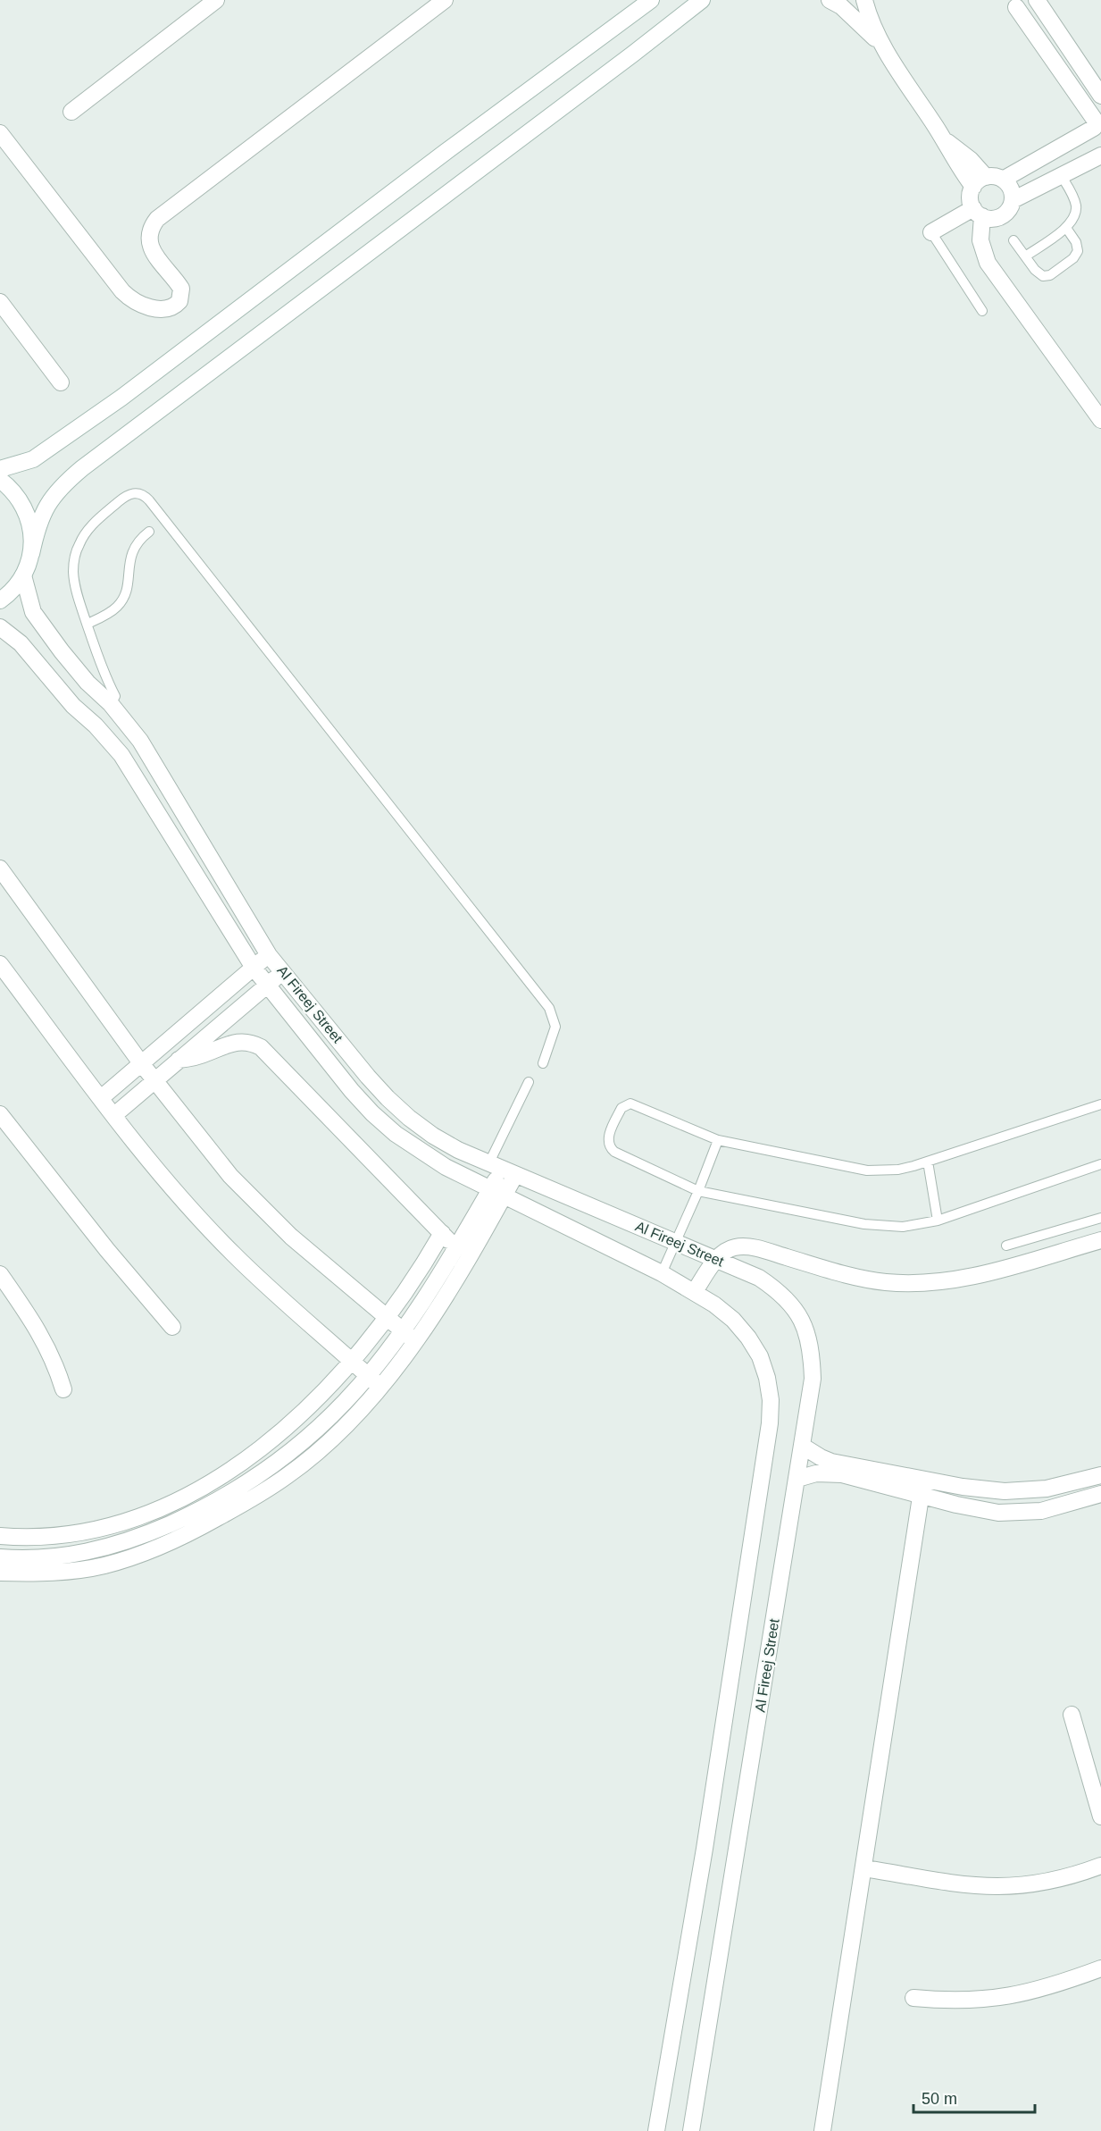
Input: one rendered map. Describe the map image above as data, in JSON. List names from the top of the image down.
{
  "streets": {
    "street": ["Al Fireej Street"]
  },
  "scale_bar": "50 m"
}
